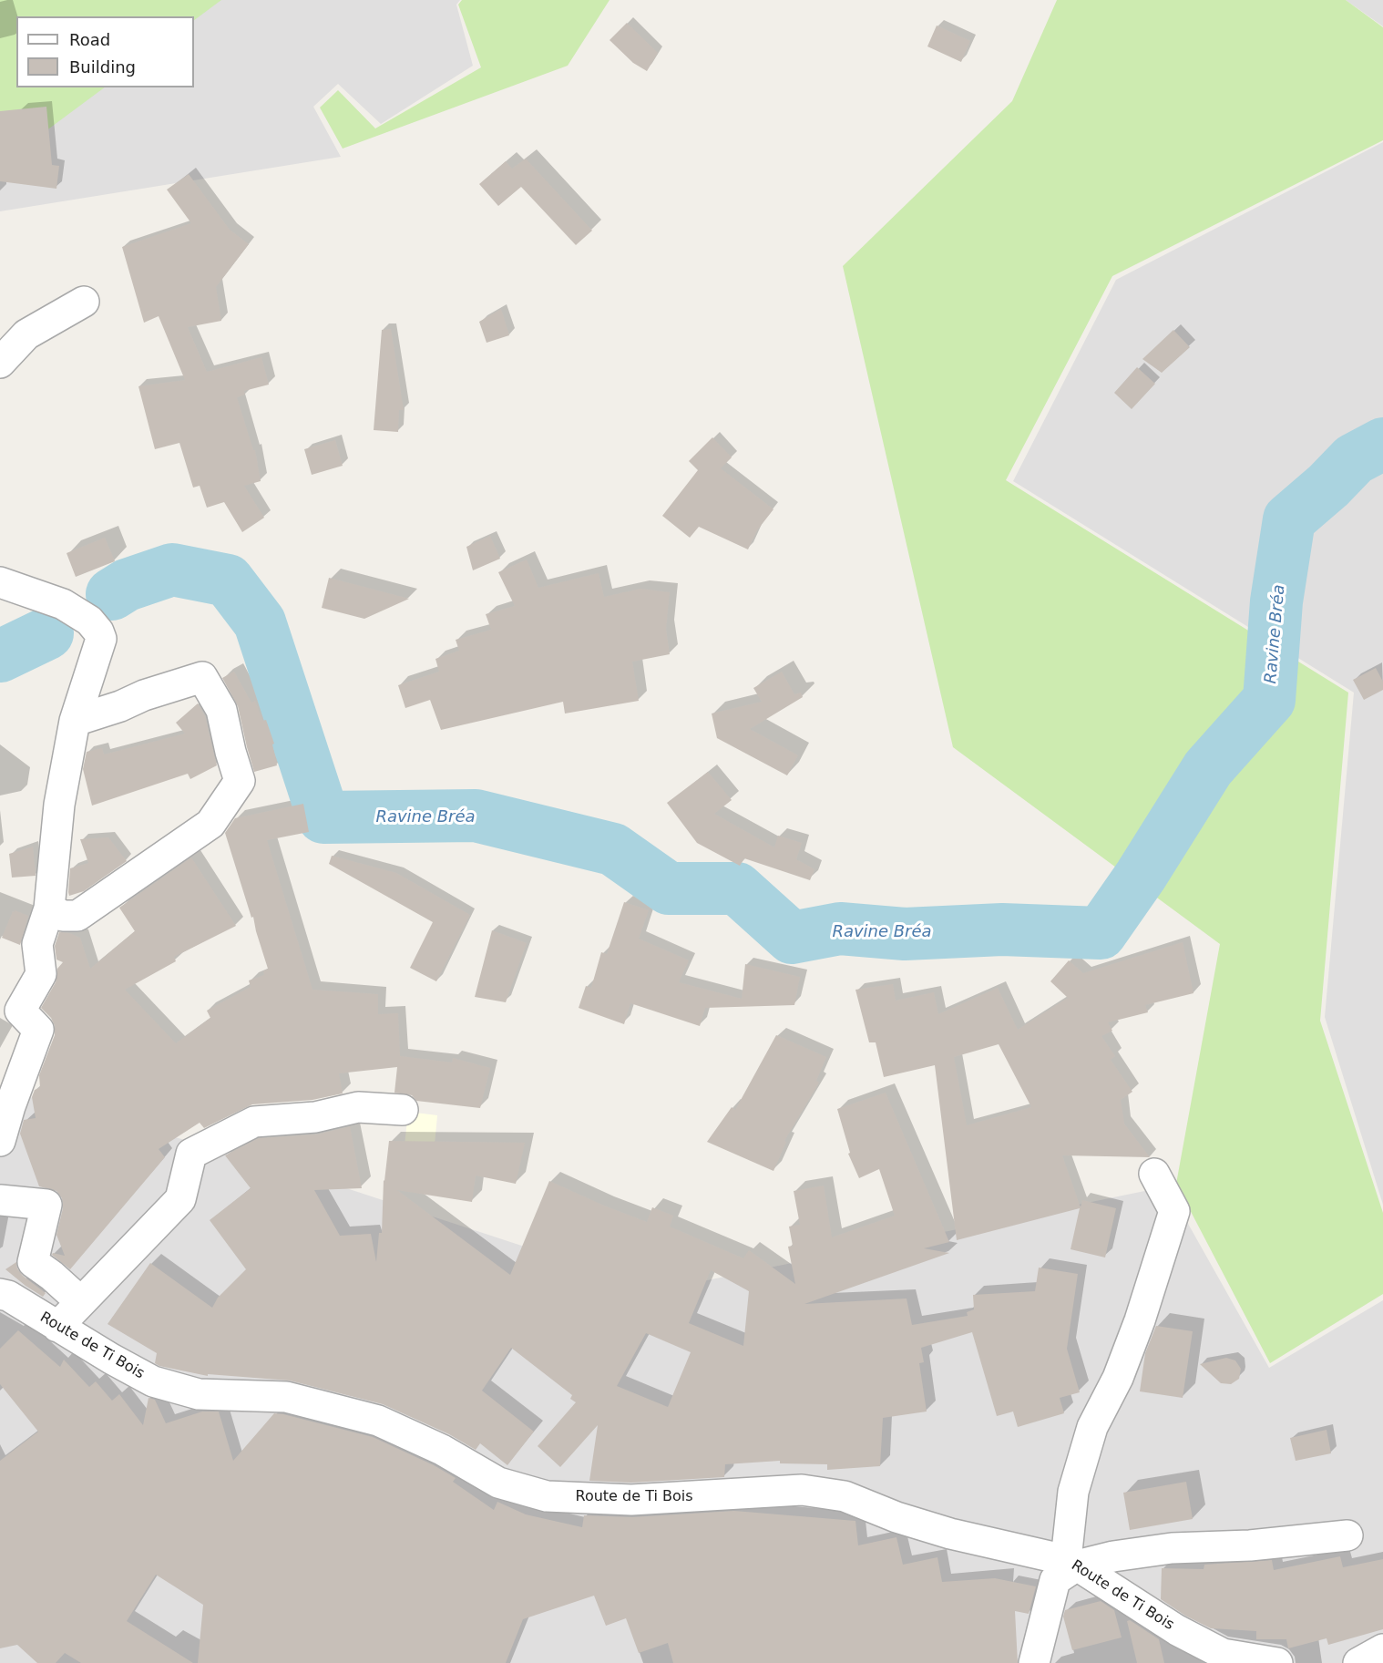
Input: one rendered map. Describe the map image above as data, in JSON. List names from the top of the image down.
{
  "streets": {
    "street": ["Route de Ti Bois"]
  },
  "water": ["Ravine Bréa"],
  "legend": ["Road", "Building"]
}
